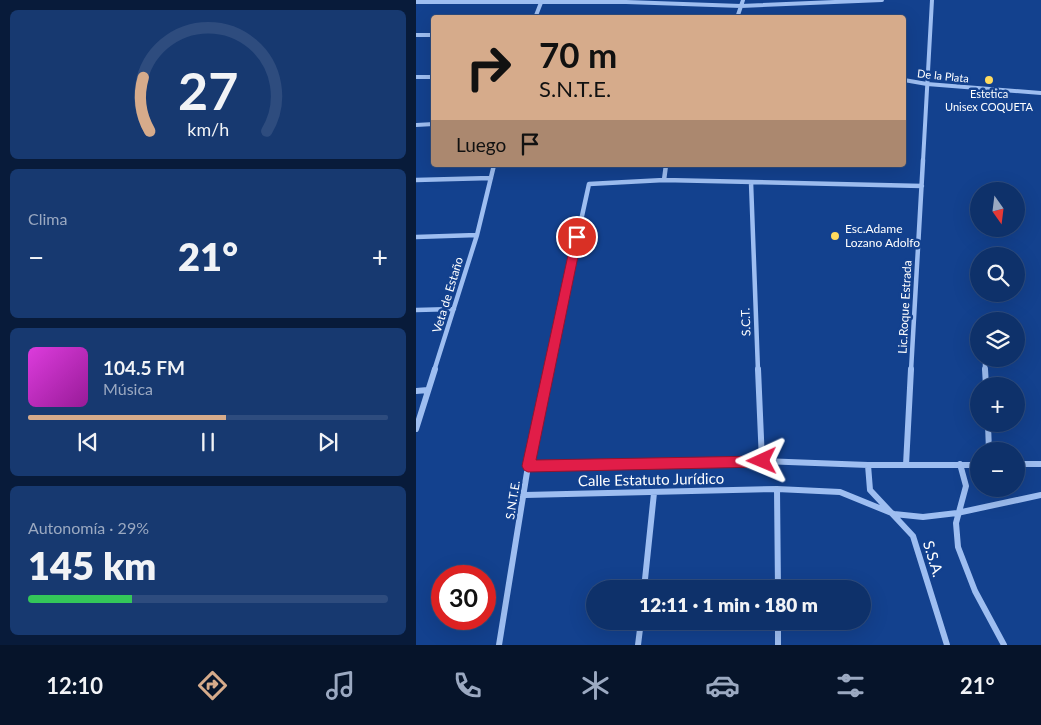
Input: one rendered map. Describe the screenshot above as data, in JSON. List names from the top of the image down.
{
  "streets": {
    "street": [
      "De la Plata",
      "Veta de Estaño",
      "Lic.Roque Estrada",
      "S.C.T.",
      "Calle Estatuto Jurídico",
      "S.N.T.E.",
      "S.S.A."
    ]
  },
  "crossings": [
    ["De la Plata", "Lic.Roque Estrada"],
    ["Lic.Roque Estrada", "Calle Estatuto Jurídico"],
    ["S.C.T.", "Calle Estatuto Jurídico"],
    ["Calle Estatuto Jurídico", "S.N.T.E."],
    ["Calle Estatuto Jurídico", "S.S.A."]
  ],
  "places": ["Estetica Unisex COQUETA", "Esc.Adame Lozano Adolfo"],
  "north": "bottom",
  "page": {
    "turn": ["70 m", "S.N.T.E."],
    "then": "Luego",
    "tile": [
      "Clima",
      ["Autonomía · 29%", "145 km"]
    ],
    "map_buttons": ["+", "−"],
    "heat": ["−", "21°", "+"],
    "song": ["104.5 FM", "Música"],
    "limit": "30",
    "trip": "12:11 · 1 min · 180 m",
    "tabs": ["12:10", "21°"],
    "gauge": ["27", "km/h"]
  }
}
